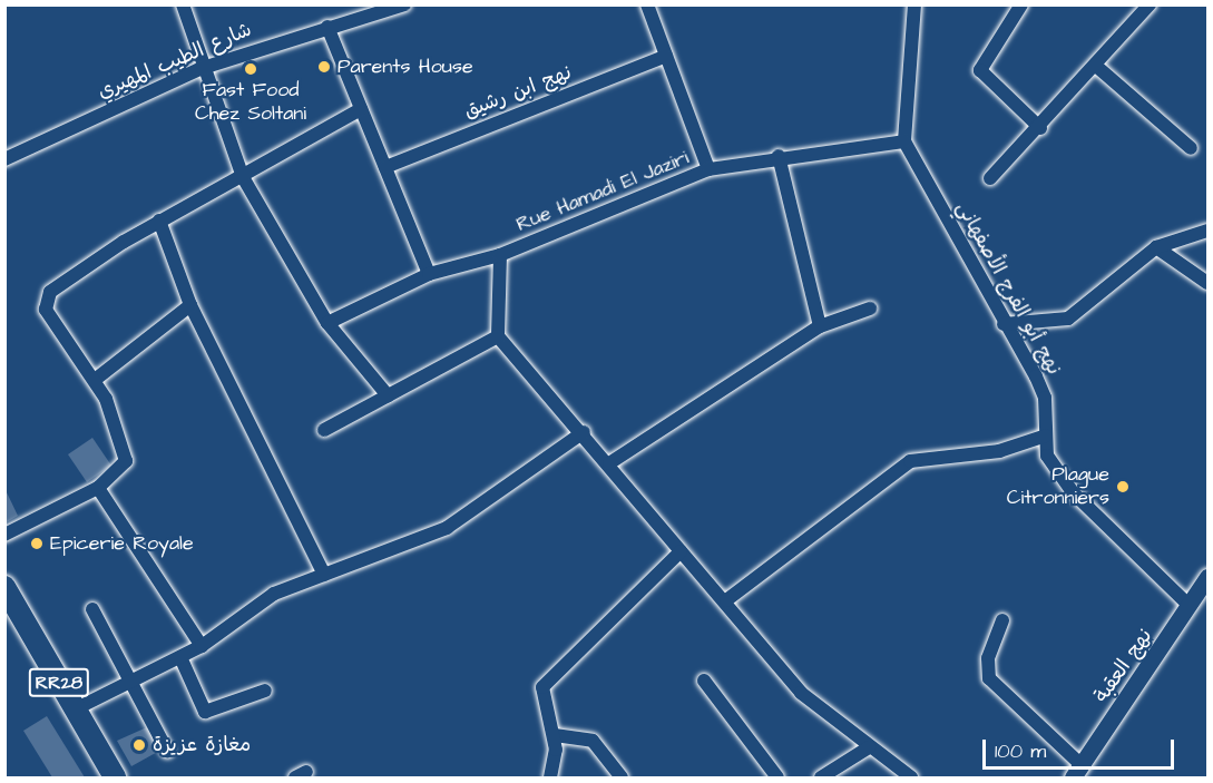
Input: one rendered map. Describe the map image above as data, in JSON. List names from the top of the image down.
{
  "streets": {
    "main road": ["RR28"],
    "street": [
      "شارع الطيب المهيري",
      "نهج ابن رشيق",
      "Rue Hamadi El Jaziri",
      "نهج أبو الفرج الأصفهاني",
      "نهج العقبة"
    ]
  },
  "crossings": [
    ["Rue Hamadi El Jaziri", "نهج أبو الفرج الأصفهاني"],
    ["نهج أبو الفرج الأصفهاني", "نهج العقبة"]
  ],
  "places": [
    "Parents House",
    "Fast Food Chez Soltani",
    "Plague Citronniers",
    "Epicerie Royale",
    "مغازة عزيزة"
  ],
  "scale_bar": "100 m"
}
